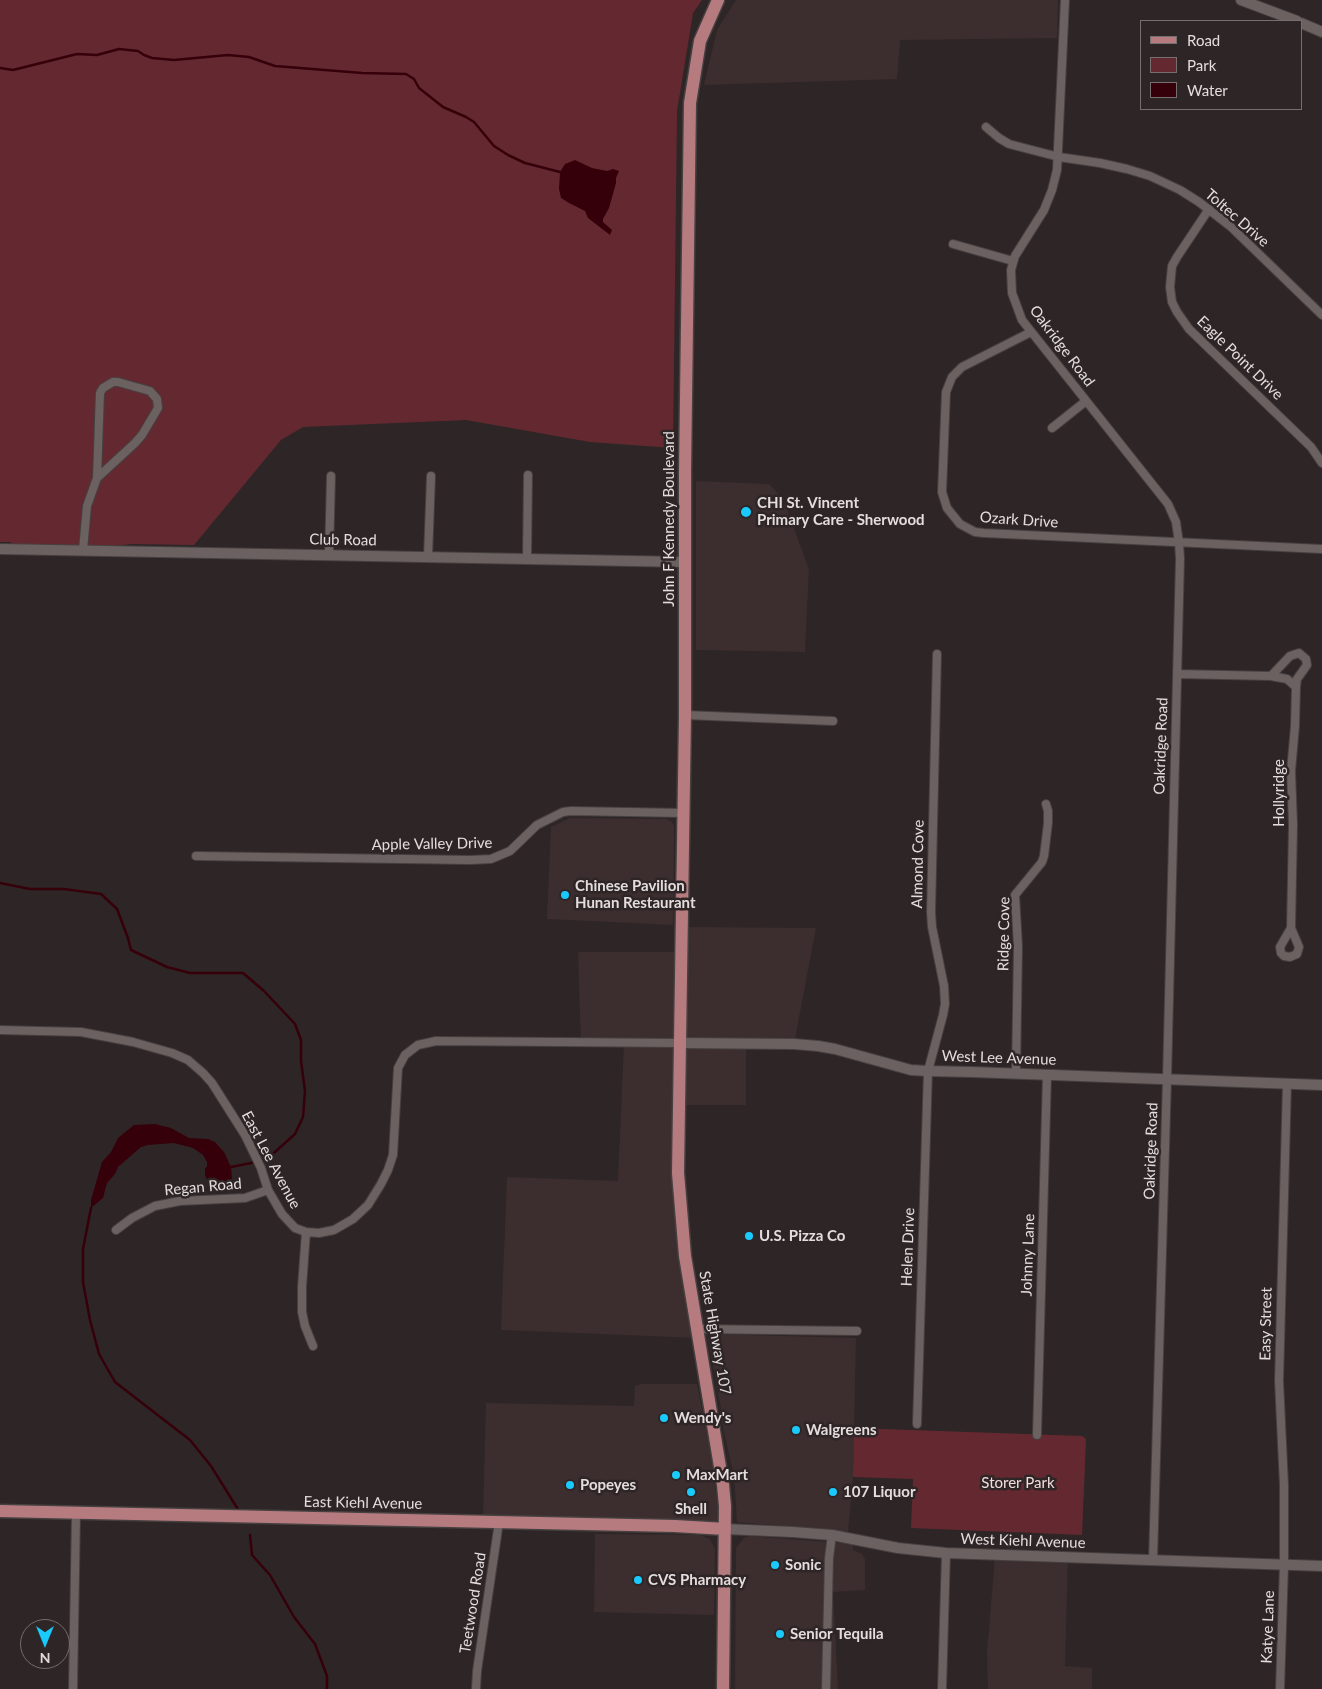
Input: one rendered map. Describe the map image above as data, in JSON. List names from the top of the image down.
{
  "streets": {
    "main road": ["John F Kennedy Boulevard", "State Highway 107", "East Kiehl Avenue"],
    "street": [
      "Toltec Drive",
      "Oakridge Road",
      "Eagle Point Drive",
      "Ozark Drive",
      "Club Road",
      "Hollyridge",
      "Apple Valley Drive",
      "Almond Cove",
      "Ridge Cove",
      "West Lee Avenue",
      "East Lee Avenue",
      "Regan Road",
      "Helen Drive",
      "Johnny Lane",
      "Easy Street",
      "West Kiehl Avenue",
      "Teetwood Road",
      "Katye Lane"
    ]
  },
  "crossings": [
    ["Toltec Drive", "Oakridge Road"],
    ["Toltec Drive", "Eagle Point Drive"],
    ["Oakridge Road", "Ozark Drive"],
    ["Oakridge Road", "West Lee Avenue"],
    ["Oakridge Road", "West Kiehl Avenue"],
    ["John F Kennedy Boulevard", "Club Road"],
    ["John F Kennedy Boulevard", "Apple Valley Drive"],
    ["John F Kennedy Boulevard", "West Lee Avenue"],
    ["John F Kennedy Boulevard", "State Highway 107"],
    ["Almond Cove", "West Lee Avenue"],
    ["Almond Cove", "Helen Drive"],
    ["Ridge Cove", "West Lee Avenue"],
    ["West Lee Avenue", "Helen Drive"],
    ["West Lee Avenue", "Johnny Lane"],
    ["West Lee Avenue", "Easy Street"],
    ["West Lee Avenue", "State Highway 107"],
    ["East Lee Avenue", "Regan Road"],
    ["Easy Street", "West Kiehl Avenue"],
    ["Easy Street", "Katye Lane"],
    ["State Highway 107", "East Kiehl Avenue"],
    ["State Highway 107", "West Kiehl Avenue"],
    ["East Kiehl Avenue", "West Kiehl Avenue"],
    ["East Kiehl Avenue", "Teetwood Road"],
    ["West Kiehl Avenue", "Katye Lane"]
  ],
  "parks": ["Storer Park"],
  "places": [
    "CHI St. Vincent Primary Care - Sherwood",
    "Chinese Pavilion Hunan Restaurant",
    "U.S. Pizza Co",
    "Wendy's",
    "Walgreens",
    "MaxMart",
    "Popeyes",
    "Shell",
    "107 Liquor",
    "Sonic",
    "CVS Pharmacy",
    "Senior Tequila"
  ],
  "legend": ["Road", "Park", "Water"],
  "north": "bottom"
}
